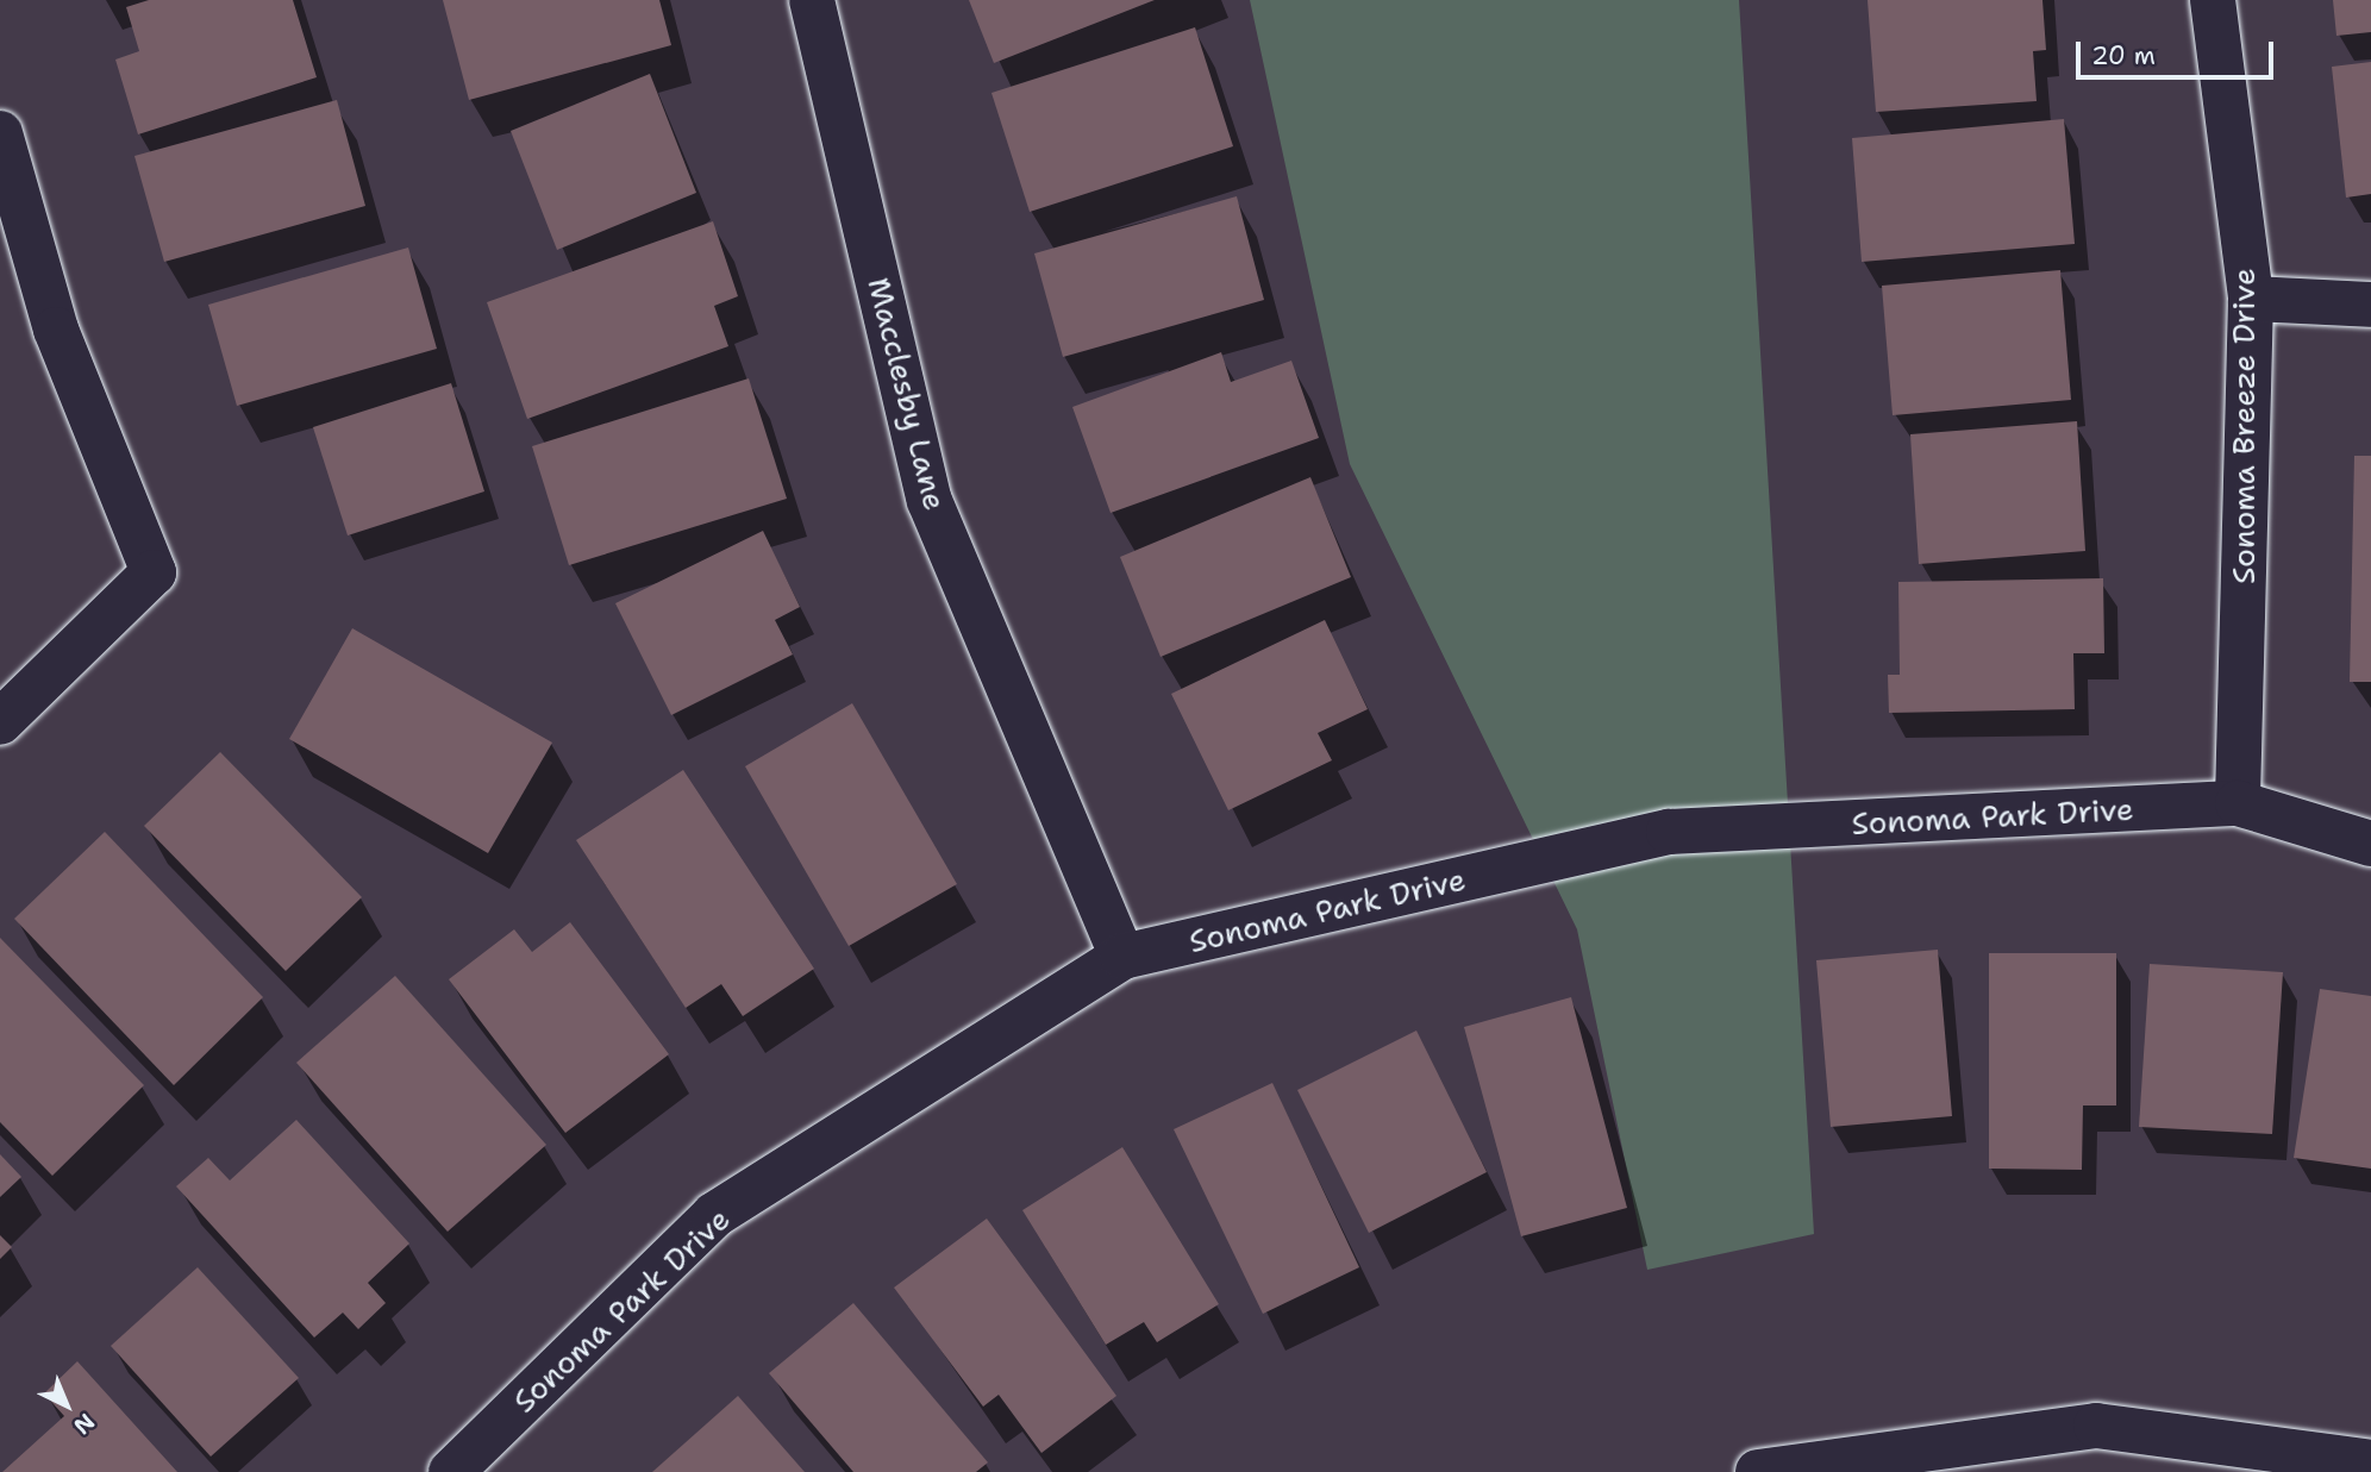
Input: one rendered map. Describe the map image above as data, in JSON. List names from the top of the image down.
{
  "streets": {
    "street": ["Macclesby Lane", "Sonoma Breeze Drive", "Sonoma Park Drive"]
  },
  "crossings": [
    ["Macclesby Lane", "Sonoma Park Drive"],
    ["Sonoma Breeze Drive", "Sonoma Park Drive"]
  ],
  "scale_bar": "20 m",
  "north": "bottom right"
}
